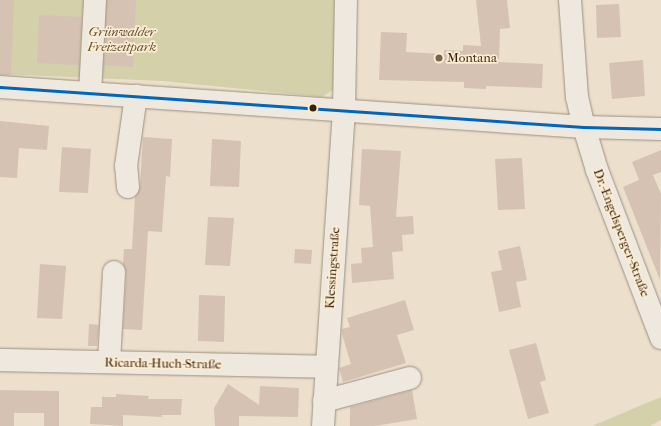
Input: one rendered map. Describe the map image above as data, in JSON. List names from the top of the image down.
{
  "streets": {
    "street": ["Dr.-Engelsperger-Straße", "Klessingstraße", "Ricarda-Huch-Straße"]
  },
  "crossings": [
    ["Klessingstraße", "Ricarda-Huch-Straße"]
  ],
  "parks": ["Grünwalder Freizeitpark"],
  "places": ["Montana"]
}
